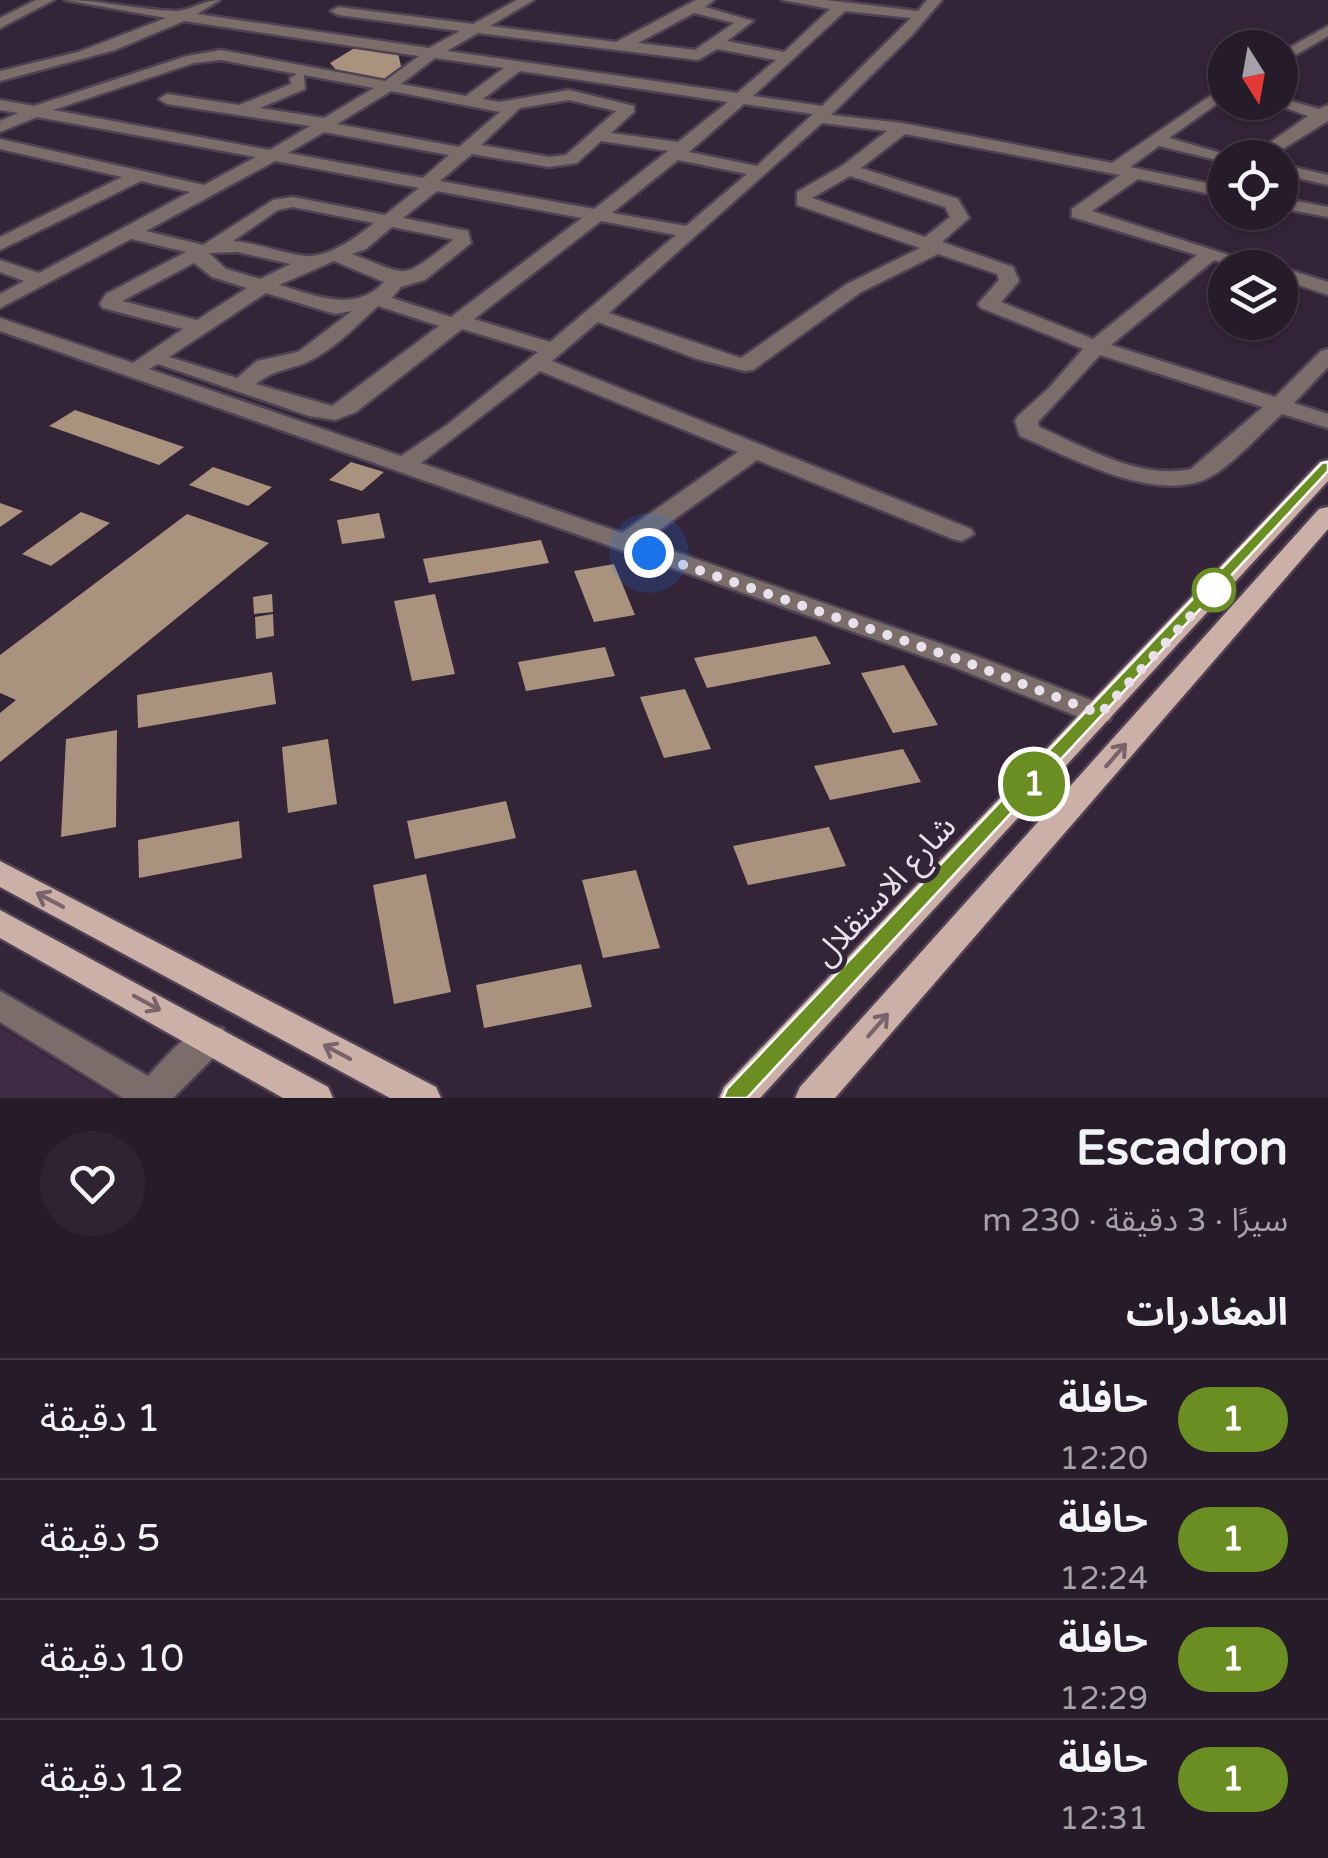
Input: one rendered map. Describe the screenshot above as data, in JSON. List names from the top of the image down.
{
  "streets": {
    "main road": ["شارع الاستقلال"]
  },
  "lines": ["bus line 1"],
  "north": "bottom",
  "page": {
    "on_map": "1",
    "heading": [
      ["Escadron", "سيرًا · 3 دقيقة · 230 m"],
      "المغادرات"
    ],
    "list": [
      {
        "mark": "1",
        "name": "حافلة",
        "note": "12:20",
        "value": "1 دقيقة"
      },
      {
        "mark": "1",
        "name": "حافلة",
        "note": "12:24",
        "value": "5 دقيقة"
      },
      {
        "mark": "1",
        "name": "حافلة",
        "note": "12:29",
        "value": "10 دقيقة"
      },
      {
        "mark": "1",
        "name": "حافلة",
        "note": "12:31",
        "value": "12 دقيقة"
      }
    ]
  }
}
